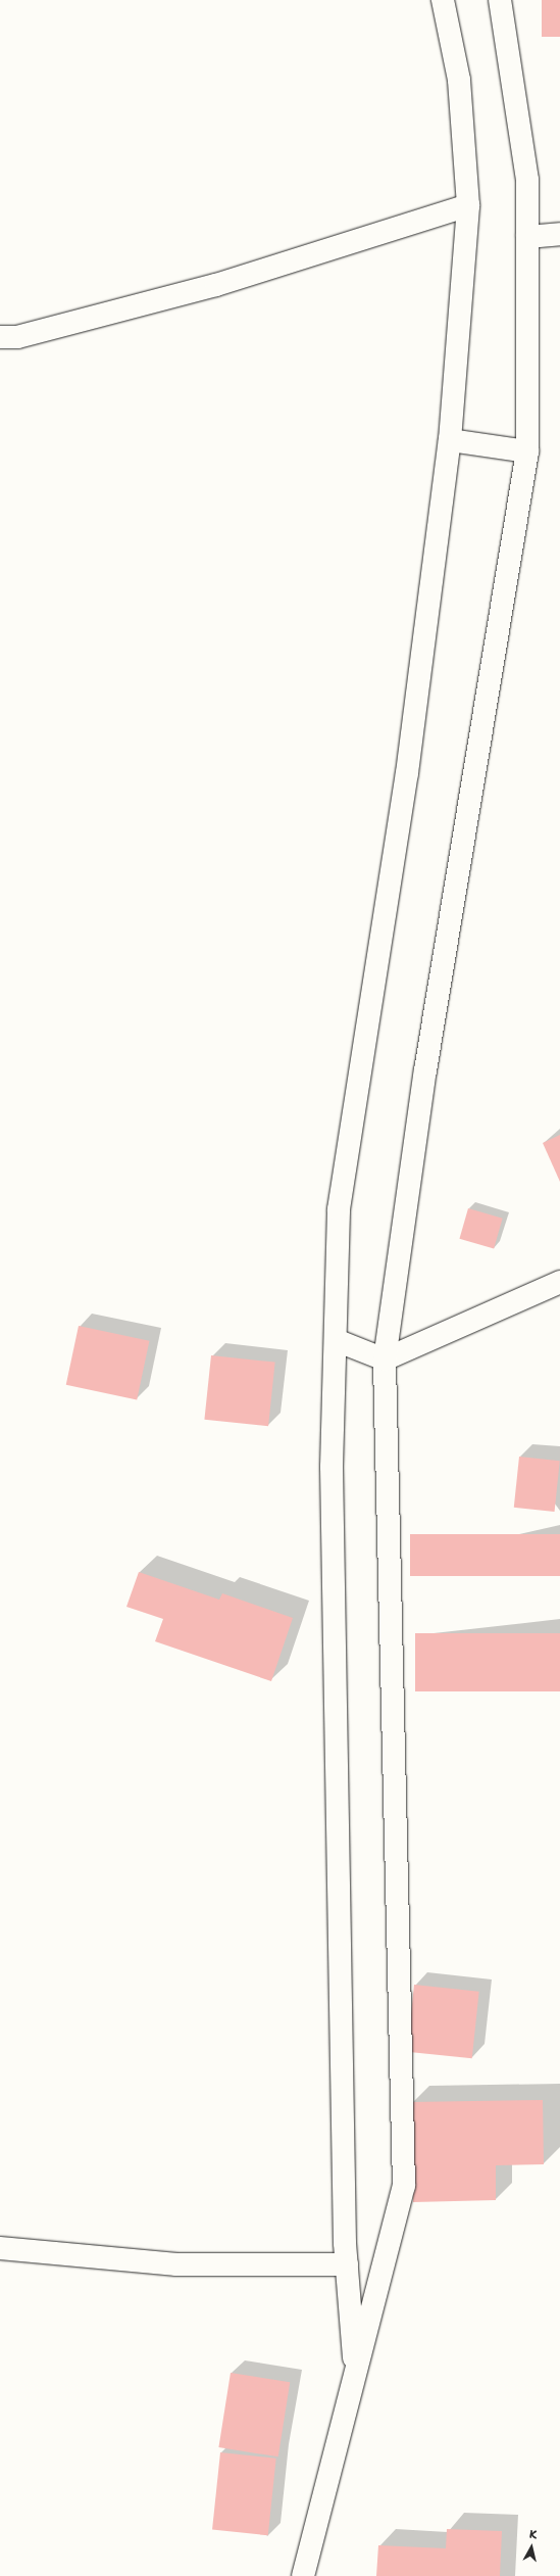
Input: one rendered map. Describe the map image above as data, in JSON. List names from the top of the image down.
{
  "north": "top"
}
